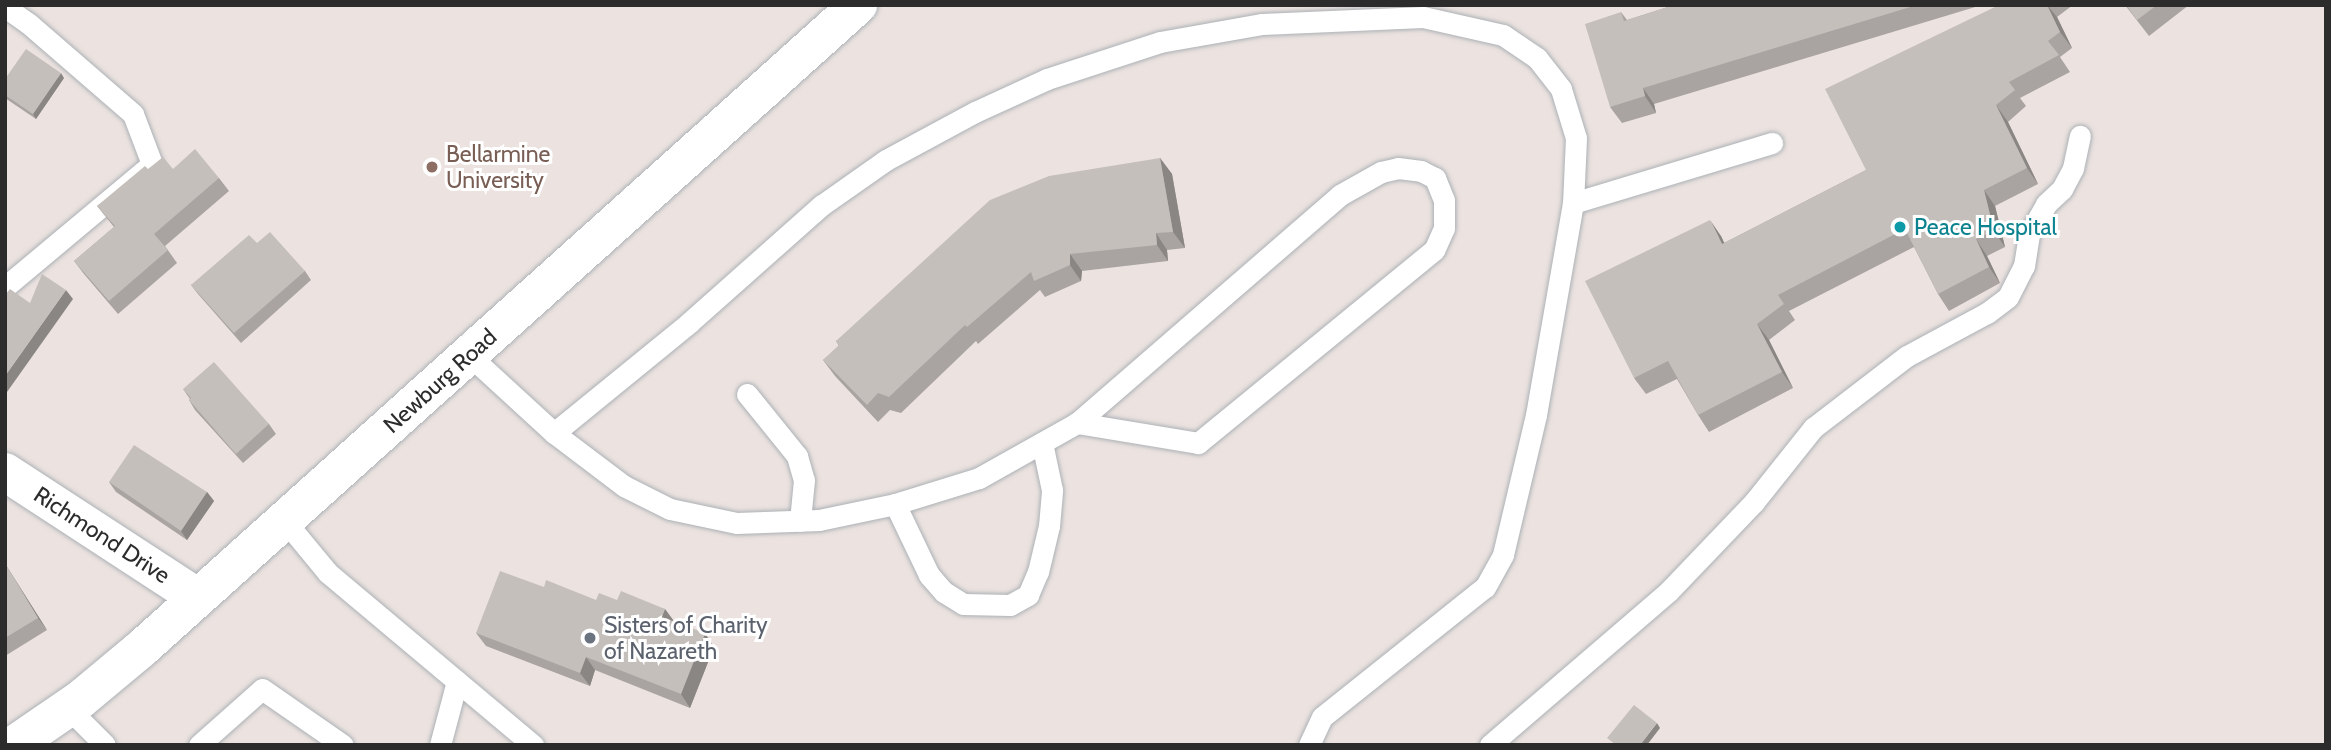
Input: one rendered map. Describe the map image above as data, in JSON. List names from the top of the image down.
{
  "streets": {
    "main road": ["Newburg Road", "Richmond Drive"]
  },
  "crossings": [
    ["Newburg Road", "Richmond Drive"]
  ],
  "places": ["Bellarmine University", "Peace Hospital", "Sisters of Charity of Nazareth"]
}
